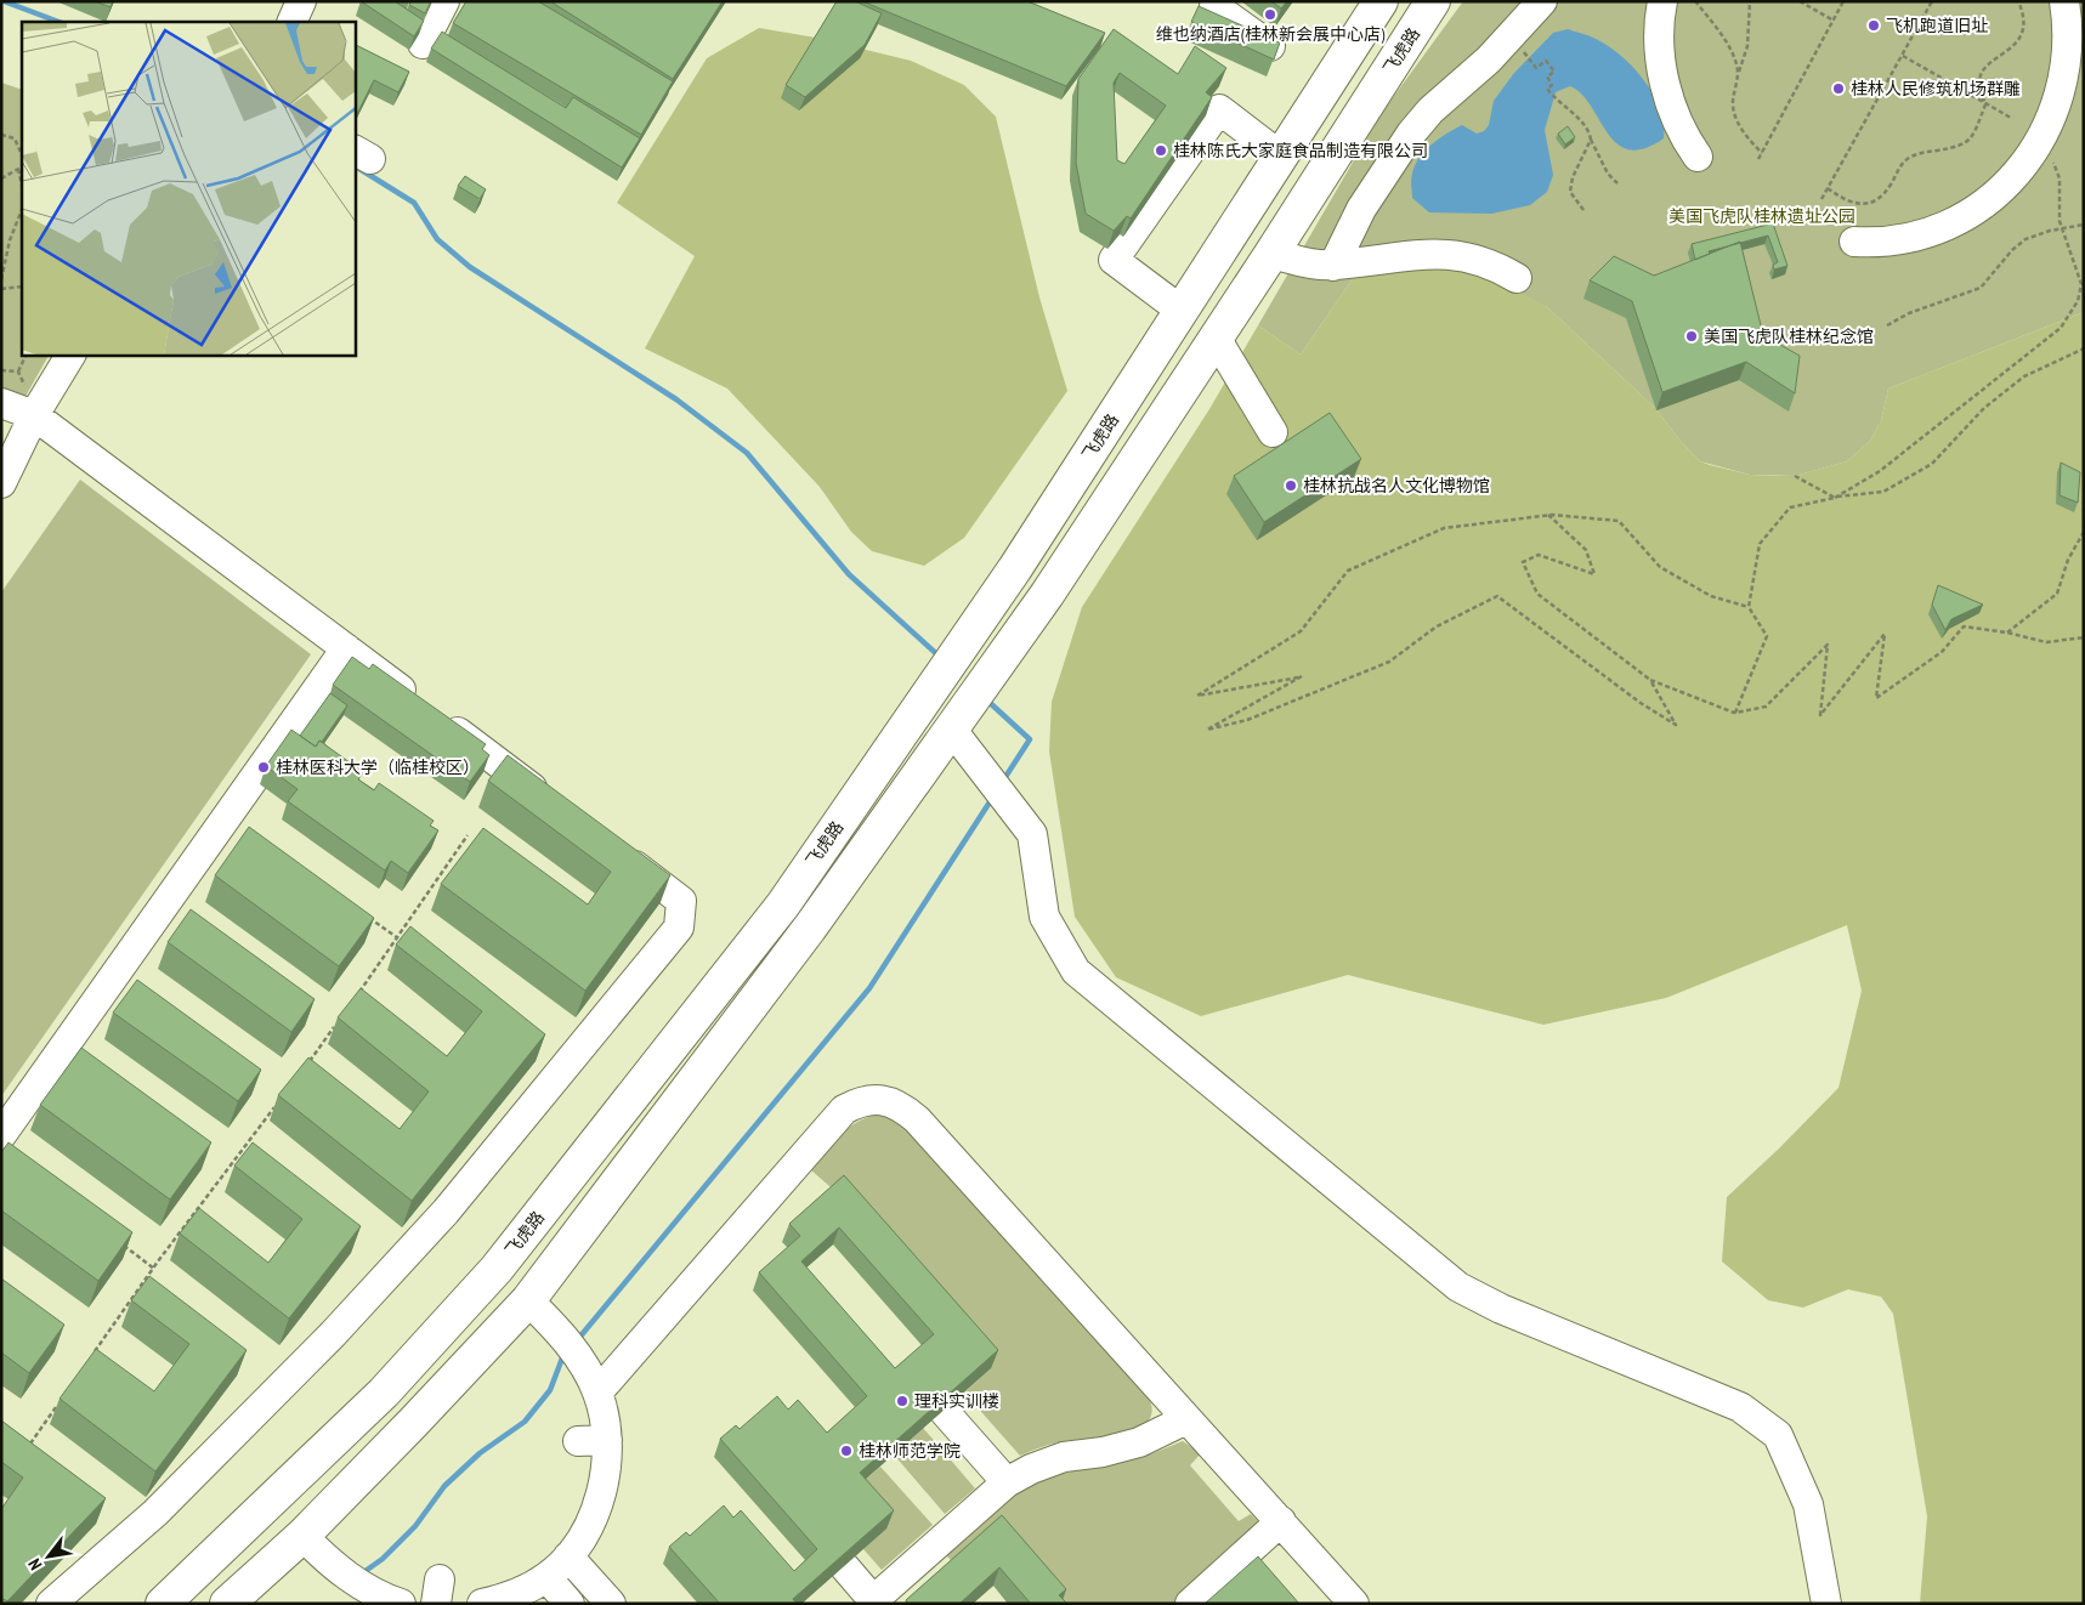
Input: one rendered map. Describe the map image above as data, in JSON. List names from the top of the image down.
{
  "streets": {
    "main road": ["飞虎路"]
  },
  "parks": ["美国飞虎队桂林遗址公园"],
  "places": [
    "维也纳酒店(桂林新会展中心店)",
    "飞机跑道旧址",
    "桂林人民修筑机场群雕",
    "桂林陈氏大家庭食品制造有限公司",
    "美国飞虎队桂林纪念馆",
    "桂林抗战名人文化博物馆",
    "桂林医科大学（临桂校区）",
    "理科实训楼",
    "桂林师范学院"
  ],
  "north": "bottom left"
}
